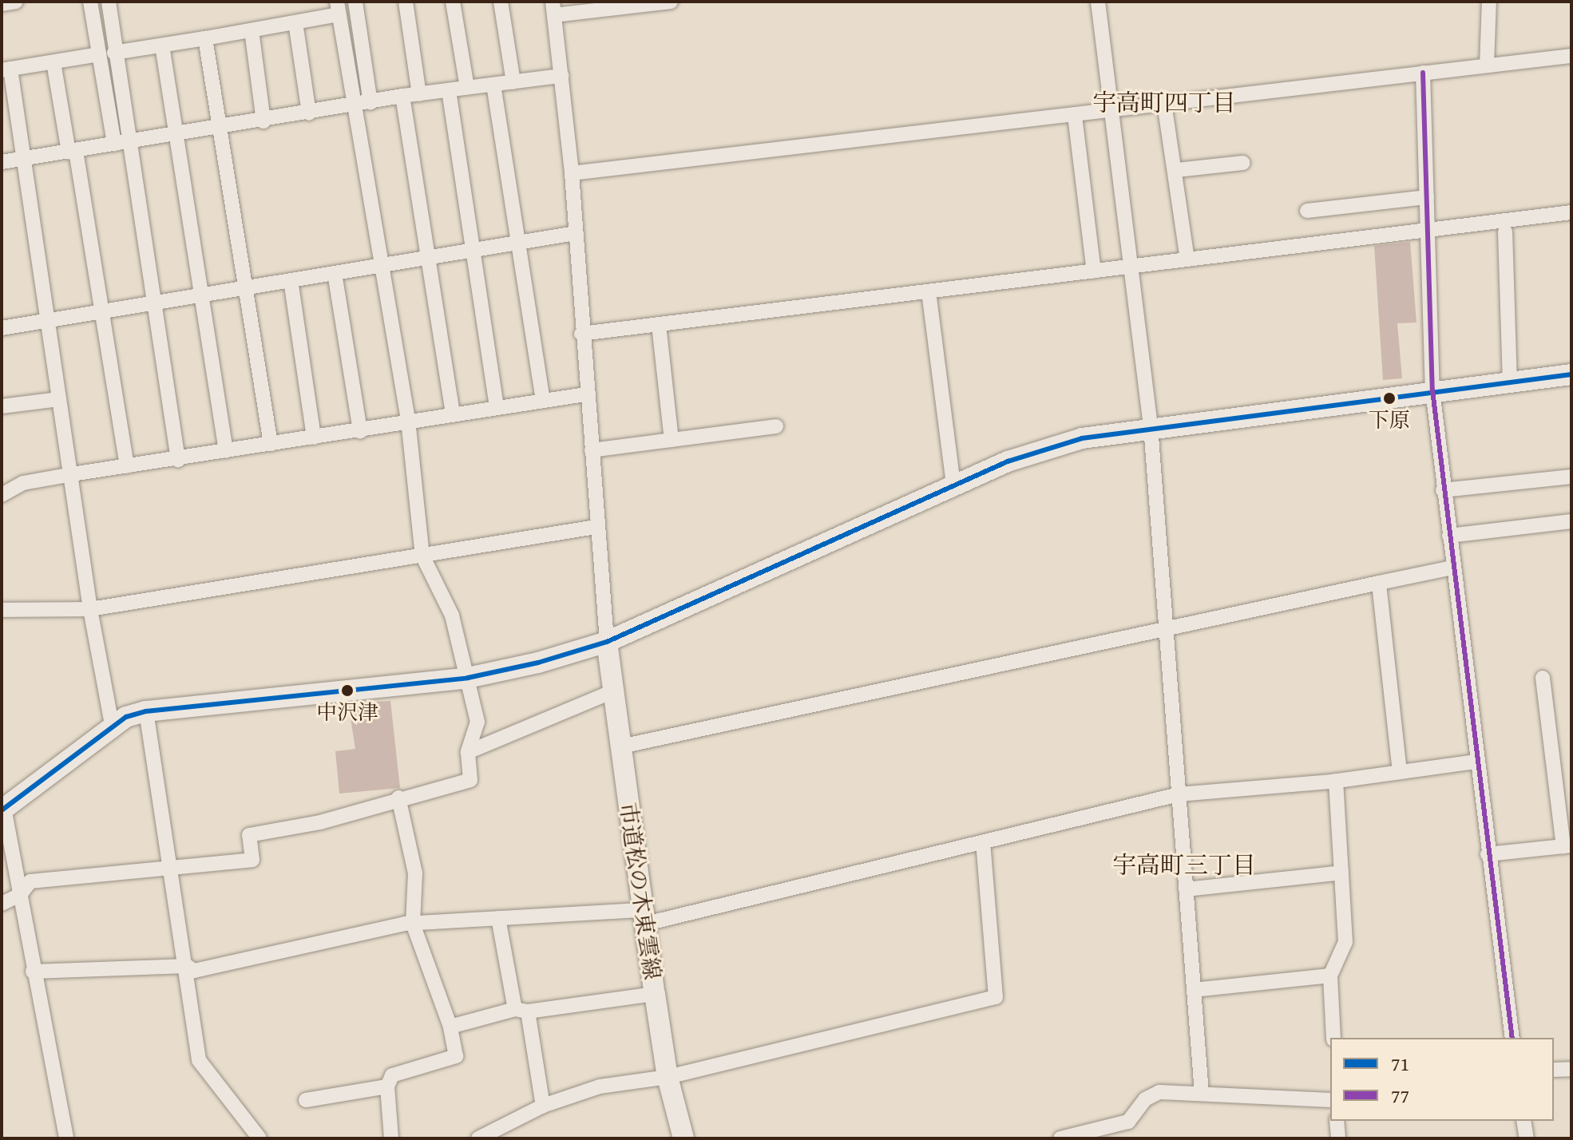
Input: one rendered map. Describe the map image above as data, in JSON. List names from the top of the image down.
{
  "streets": {
    "street": ["市道松の木東雲線"]
  },
  "districts": ["宇高町四丁目", "宇高町三丁目"],
  "places": ["下原", "中沢津"],
  "lines": ["transit line 77", "transit line 71"],
  "legend": ["71", "77"]
}
